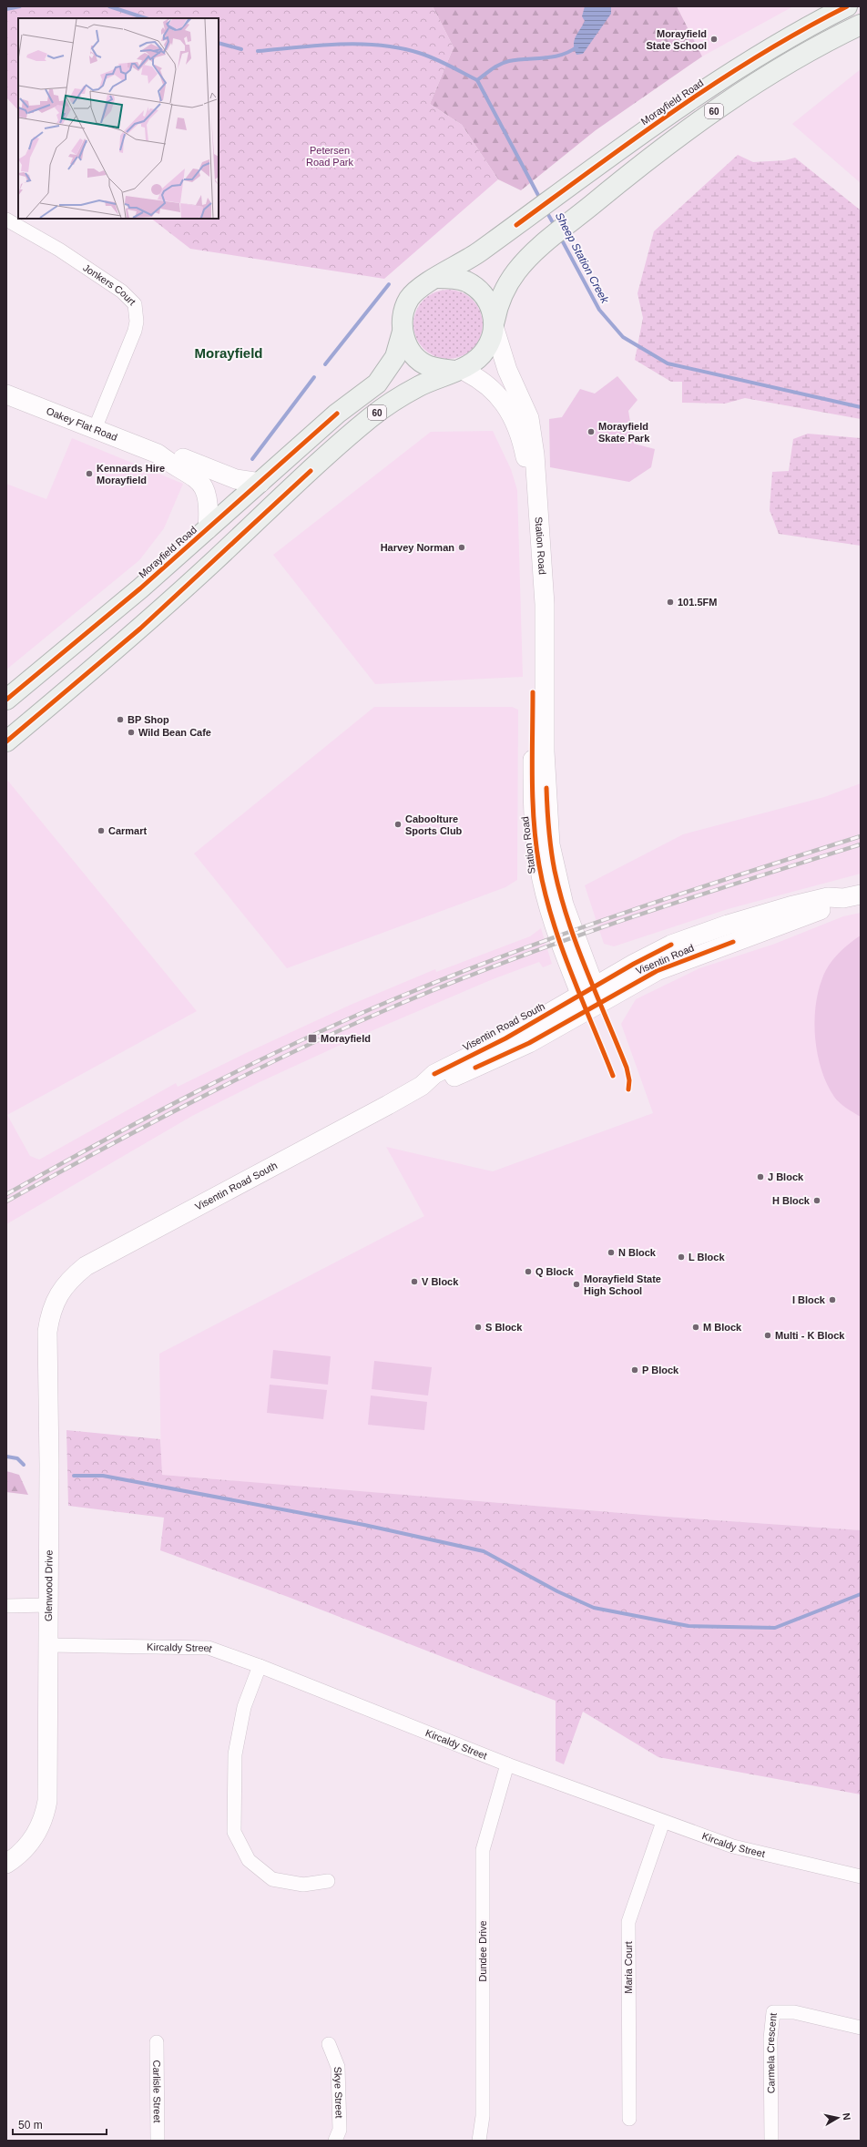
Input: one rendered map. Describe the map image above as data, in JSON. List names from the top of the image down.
{
  "streets": {
    "main road": [
      "Morayfield Road",
      "60",
      "Oakey Flat Road",
      "Station Road",
      "Visentin Road",
      "Visentin Road South",
      "Glenwood Drive"
    ],
    "street": [
      "Jonkers Court",
      "Kircaldy Street",
      "Dundee Drive",
      "Maria Court",
      "Carmela Crescent",
      "Carlisle Street",
      "Skye Street"
    ]
  },
  "crossings": [
    ["Morayfield Road", "60"],
    ["Morayfield Road", "Oakey Flat Road"],
    ["Morayfield Road", "Station Road"],
    ["60", "Station Road"],
    ["Jonkers Court", "Oakey Flat Road"],
    ["Station Road", "Visentin Road"],
    ["Station Road", "Visentin Road South"],
    ["Visentin Road", "Visentin Road South"],
    ["Visentin Road South", "Glenwood Drive"],
    ["Glenwood Drive", "Kircaldy Street"],
    ["Kircaldy Street", "Dundee Drive"],
    ["Kircaldy Street", "Maria Court"]
  ],
  "districts": ["Morayfield"],
  "water": ["Sheep Station Creek"],
  "parks": ["Petersen Road Park"],
  "places": {
    "other": [
      "Morayfield State School",
      "Morayfield Skate Park",
      "Kennards Hire Morayfield",
      "Harvey Norman",
      "101.5FM",
      "BP Shop",
      "Wild Bean Cafe",
      "Caboolture Sports Club",
      "Carmart",
      "J Block",
      "H Block",
      "N Block",
      "L Block",
      "Q Block",
      "V Block",
      "Morayfield State High School",
      "I Block",
      "S Block",
      "M Block",
      "Multi - K Block",
      "P Block"
    ],
    "transit": ["Morayfield"]
  },
  "scale_bar": "50 m",
  "north": "right"
}
